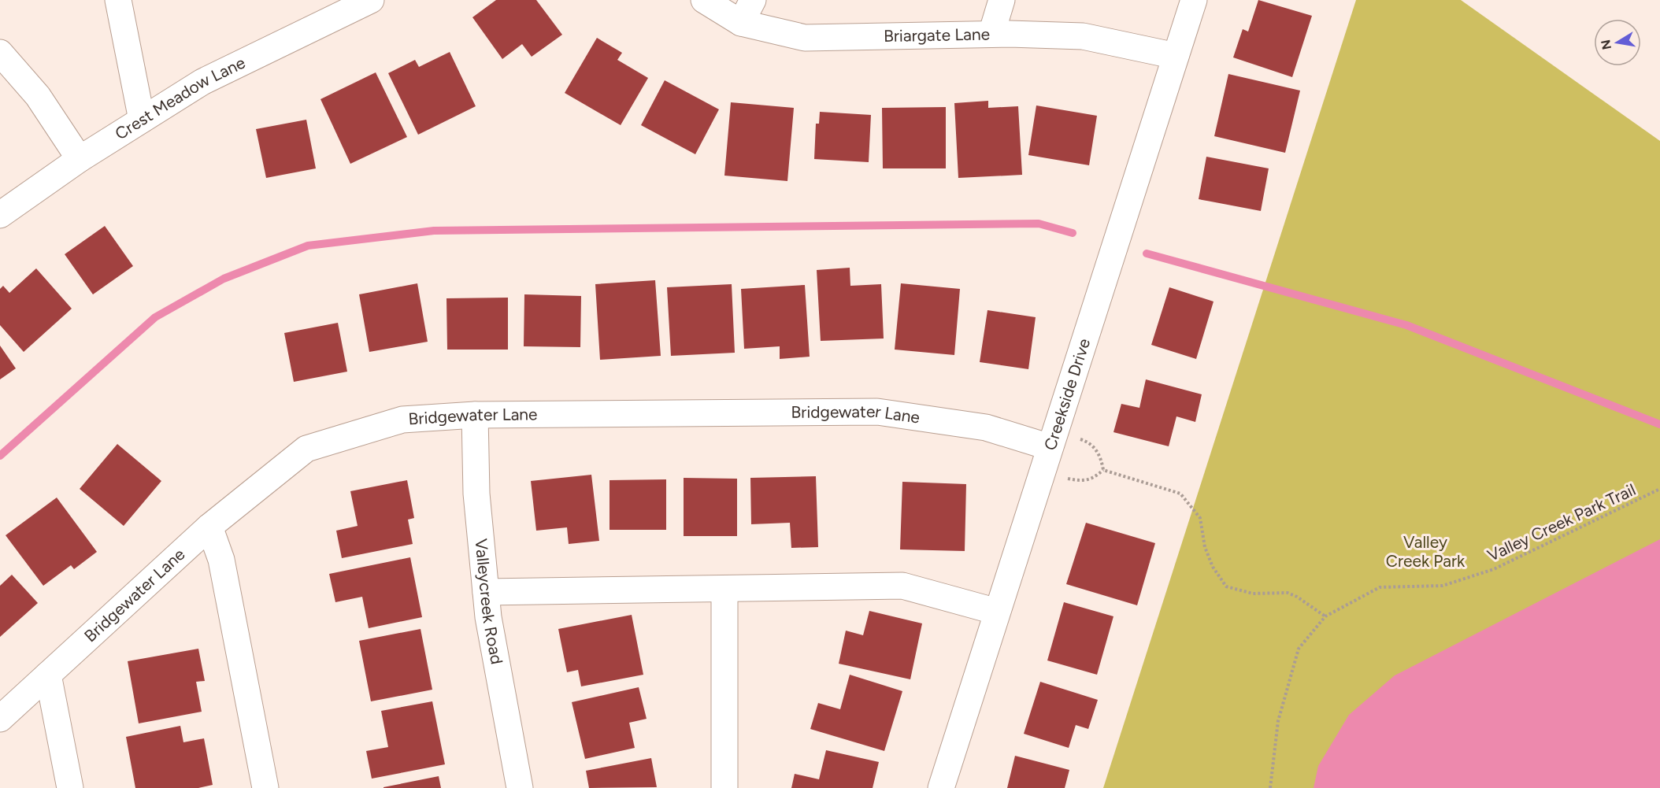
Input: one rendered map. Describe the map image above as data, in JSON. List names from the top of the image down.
{
  "streets": {
    "street": [
      "Briargate Lane",
      "Crest Meadow Lane",
      "Creekside Drive",
      "Bridgewater Lane",
      "Valleycreek Road"
    ],
    "path": ["Valley Creek Park Trail"]
  },
  "crossings": [
    ["Briargate Lane", "Creekside Drive"],
    ["Creekside Drive", "Bridgewater Lane"],
    ["Bridgewater Lane", "Valleycreek Road"]
  ],
  "parks": ["Valley Creek Park"],
  "north": "left"
}
